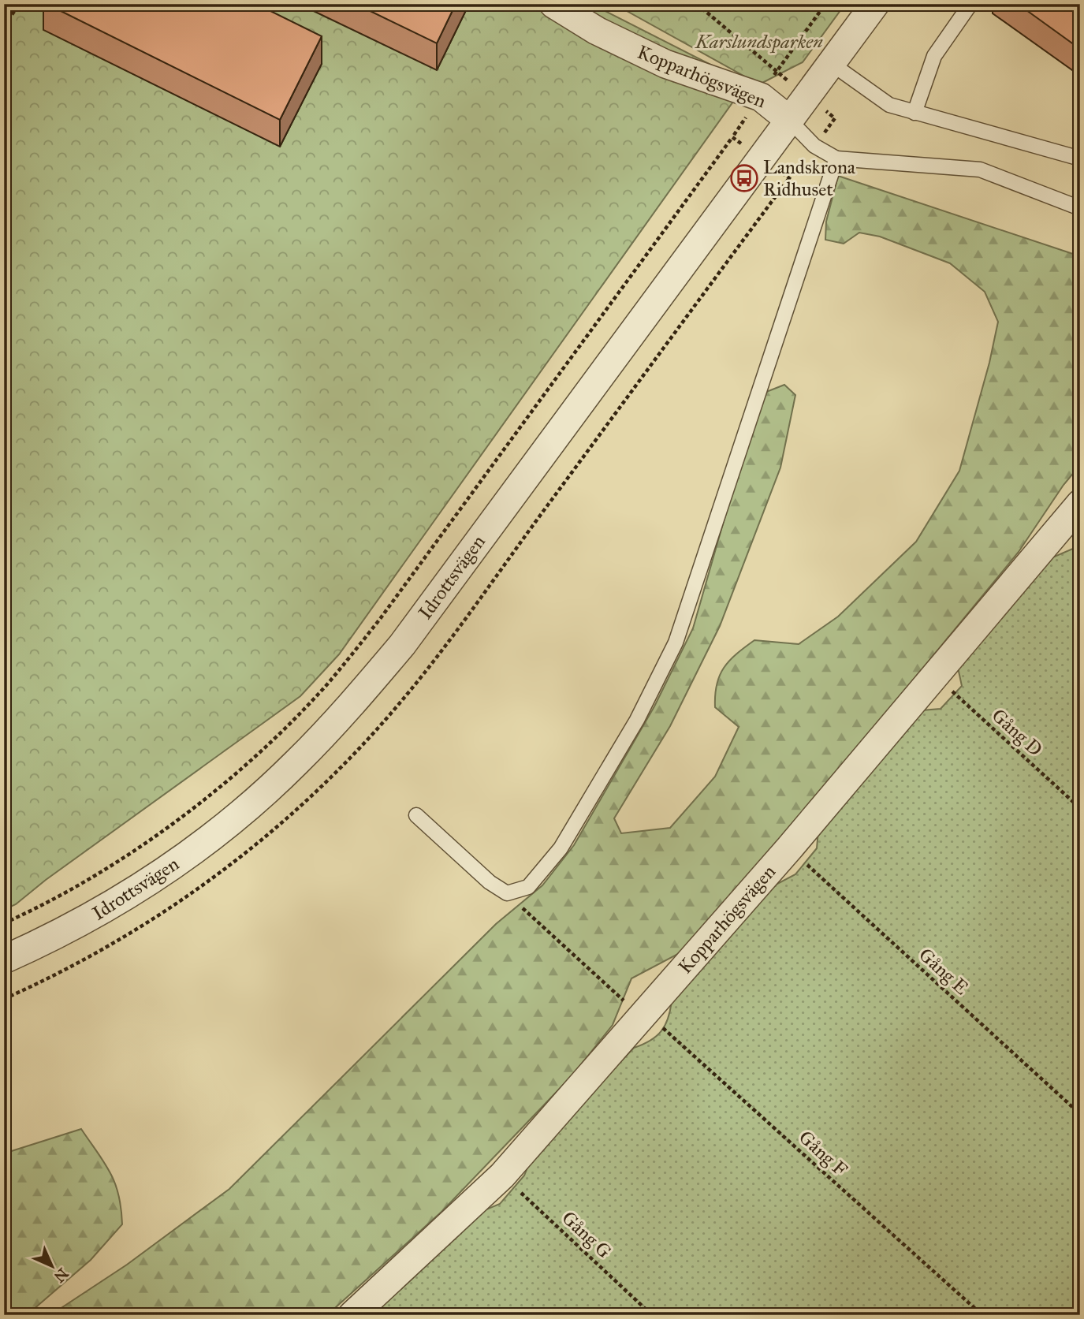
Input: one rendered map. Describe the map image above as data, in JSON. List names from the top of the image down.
{
  "streets": {
    "street": ["Kopparhögsvägen", "Idrottsvägen"],
    "path": [
      "Gång D",
      "Gång E",
      "Gång F",
      "Gång G"
    ]
  },
  "crossings": [
    ["Kopparhögsvägen", "Idrottsvägen"],
    ["Kopparhögsvägen", "Gång D"],
    ["Kopparhögsvägen", "Gång E"],
    ["Kopparhögsvägen", "Gång F"],
    ["Kopparhögsvägen", "Gång G"]
  ],
  "parks": ["Karslundsparken"],
  "places": {
    "bus stop": ["Landskrona Ridhuset"]
  },
  "north": "bottom right"
}
